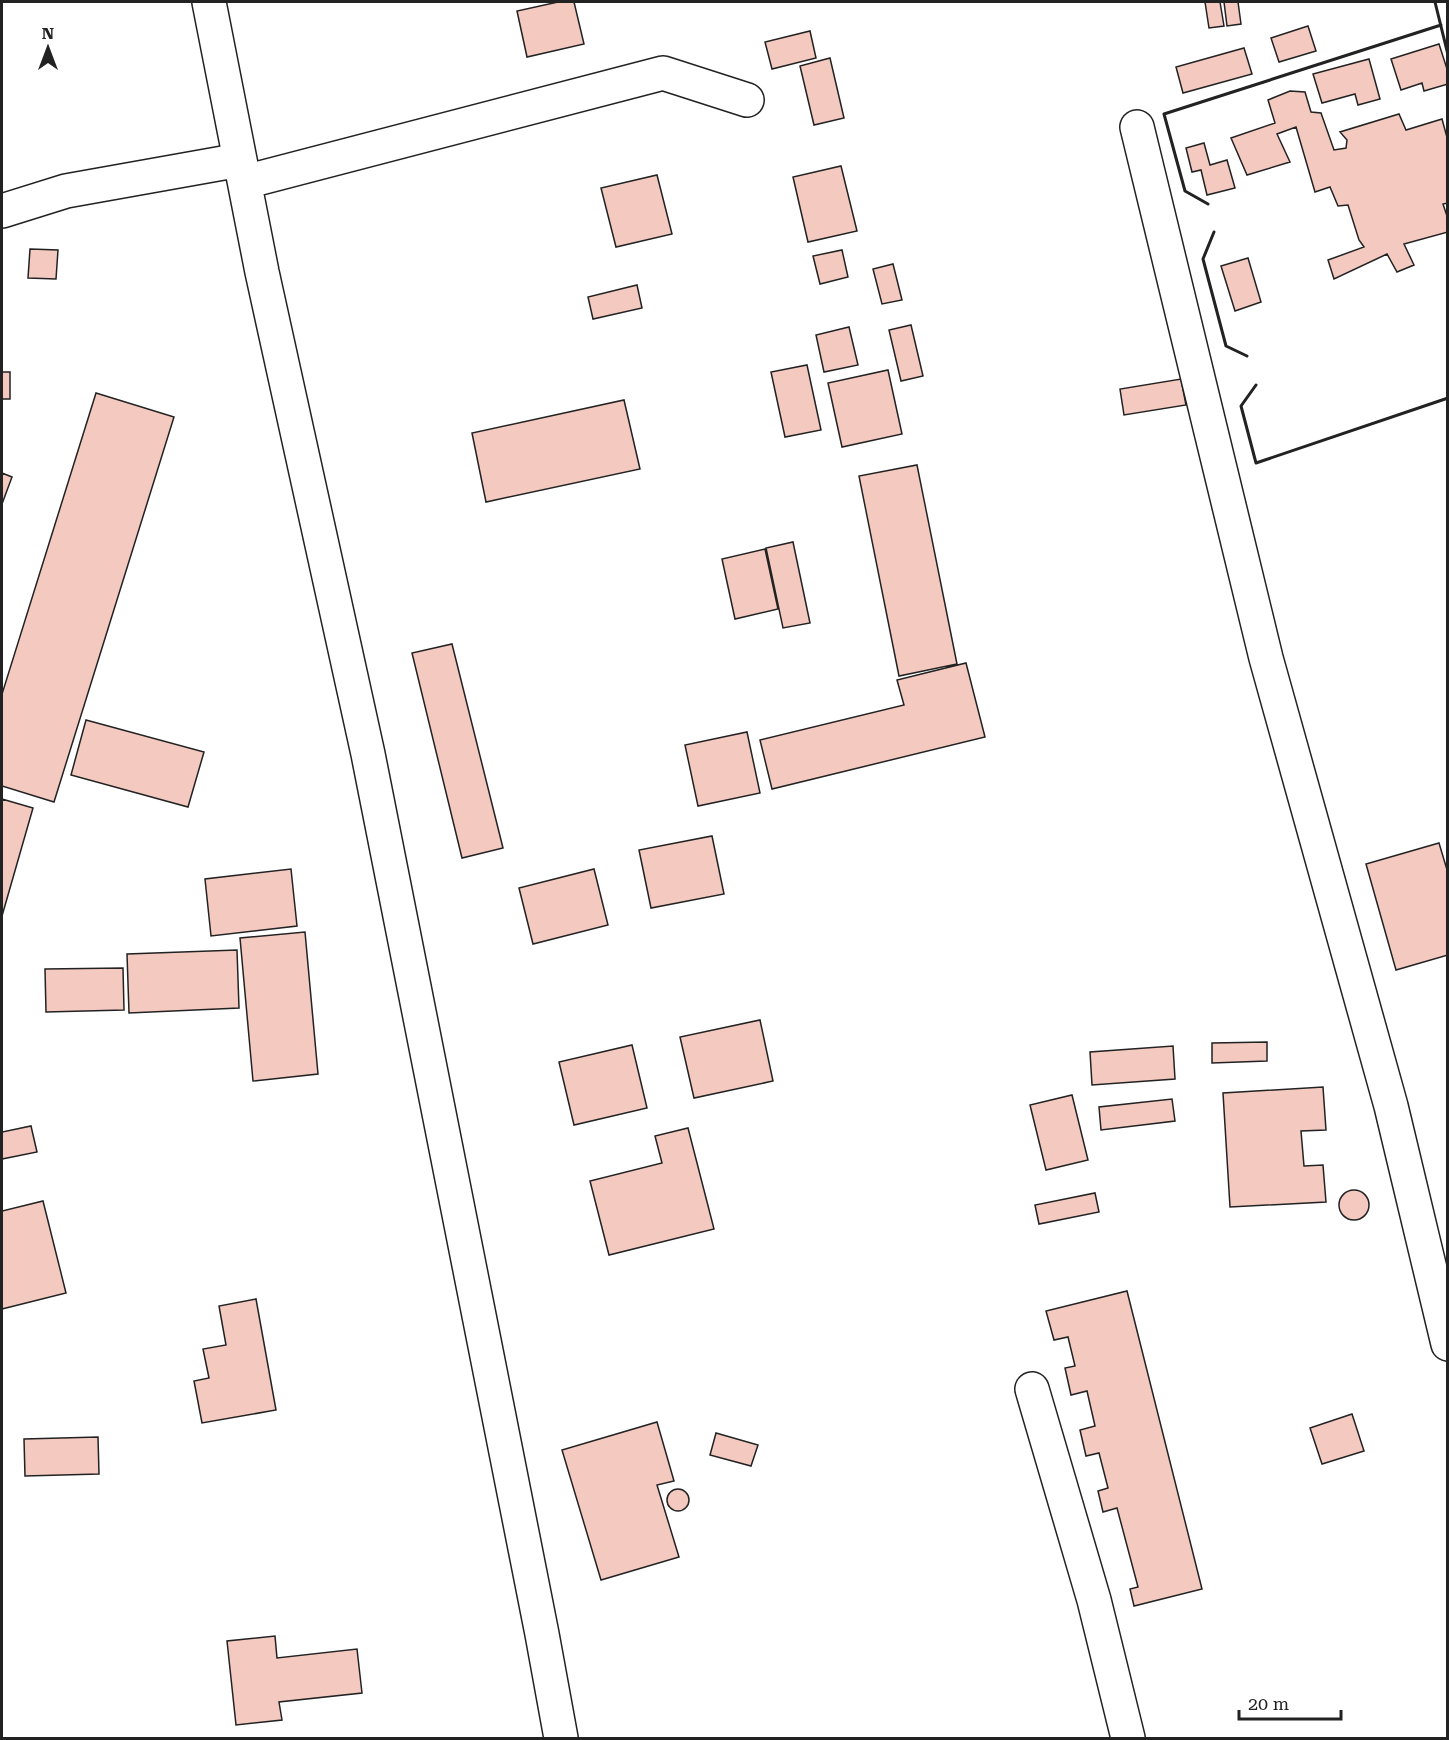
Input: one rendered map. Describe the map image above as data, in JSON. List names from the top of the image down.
{
  "scale_bar": "20 m",
  "north": "top"
}
